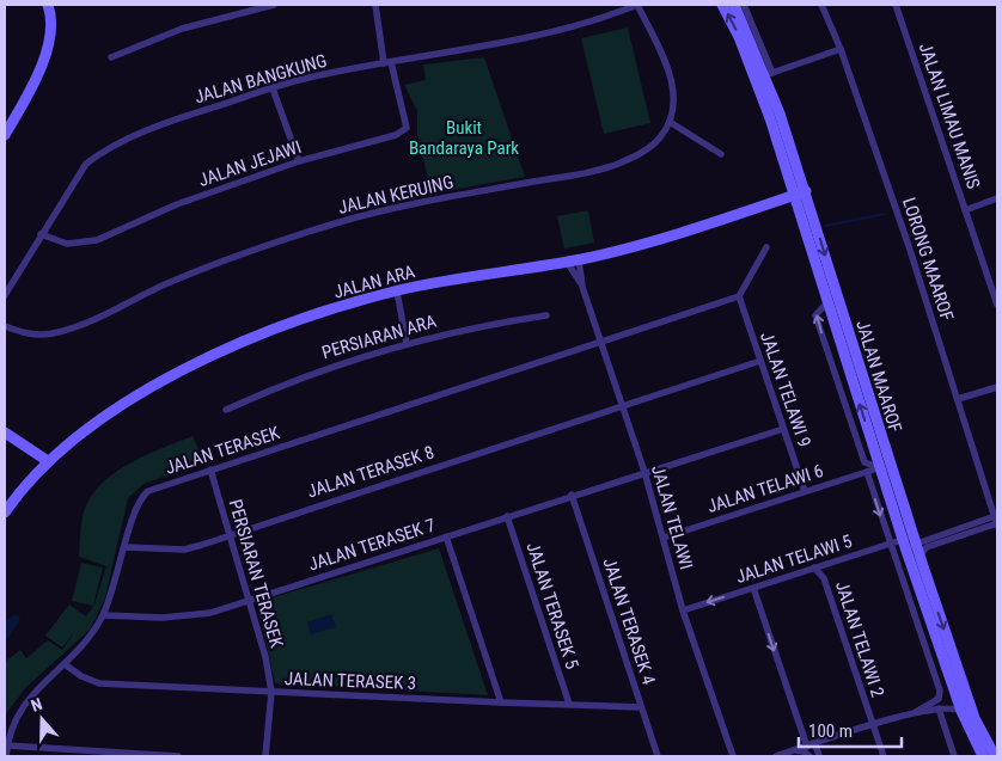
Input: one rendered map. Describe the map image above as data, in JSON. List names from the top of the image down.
{
  "streets": {
    "main road": ["JALAN ARA", "JALAN MAAROF"],
    "street": [
      "JALAN BANGKUNG",
      "JALAN LIMAU MANIS",
      "JALAN JEJAWI",
      "JALAN KERUING",
      "LORONG MAAROF",
      "PERSIARAN ARA",
      "JALAN TELAWI 9",
      "JALAN TERASEK",
      "JALAN TERASEK 8",
      "JALAN TELAWI 6",
      "JALAN TELAWI",
      "JALAN TERASEK 7",
      "JALAN TELAWI 5",
      "PERSIARAN TERASEK",
      "JALAN TERASEK 5",
      "JALAN TERASEK 4",
      "JALAN TELAWI 2",
      "JALAN TERASEK 3"
    ]
  },
  "crossings": [
    ["JALAN BANGKUNG", "JALAN JEJAWI"],
    ["JALAN ARA", "PERSIARAN ARA"],
    ["JALAN ARA", "JALAN MAAROF"],
    ["JALAN ARA", "JALAN TELAWI"],
    ["JALAN MAAROF", "JALAN TELAWI 6"],
    ["JALAN MAAROF", "JALAN TELAWI 5"],
    ["JALAN TELAWI 9", "JALAN TERASEK 8"],
    ["JALAN TELAWI 9", "JALAN TELAWI 6"],
    ["JALAN TELAWI 9", "JALAN TERASEK 7"],
    ["JALAN TERASEK", "JALAN TERASEK 8"],
    ["JALAN TERASEK", "JALAN TELAWI"],
    ["JALAN TERASEK", "JALAN TERASEK 7"],
    ["JALAN TERASEK", "PERSIARAN TERASEK"],
    ["JALAN TERASEK", "JALAN TERASEK 3"],
    ["JALAN TERASEK 8", "JALAN TELAWI"],
    ["JALAN TERASEK 8", "PERSIARAN TERASEK"],
    ["JALAN TELAWI 6", "JALAN TELAWI"],
    ["JALAN TELAWI", "JALAN TERASEK 7"],
    ["JALAN TELAWI", "JALAN TELAWI 5"],
    ["JALAN TERASEK 7", "PERSIARAN TERASEK"],
    ["JALAN TERASEK 7", "JALAN TERASEK 5"],
    ["JALAN TERASEK 7", "JALAN TERASEK 4"],
    ["JALAN TELAWI 5", "JALAN TELAWI 2"],
    ["PERSIARAN TERASEK", "JALAN TERASEK 3"],
    ["JALAN TERASEK 5", "JALAN TERASEK 3"],
    ["JALAN TERASEK 4", "JALAN TERASEK 3"]
  ],
  "parks": ["Bukit Bandaraya Park"],
  "scale_bar": "100 m",
  "north": "top"
}
